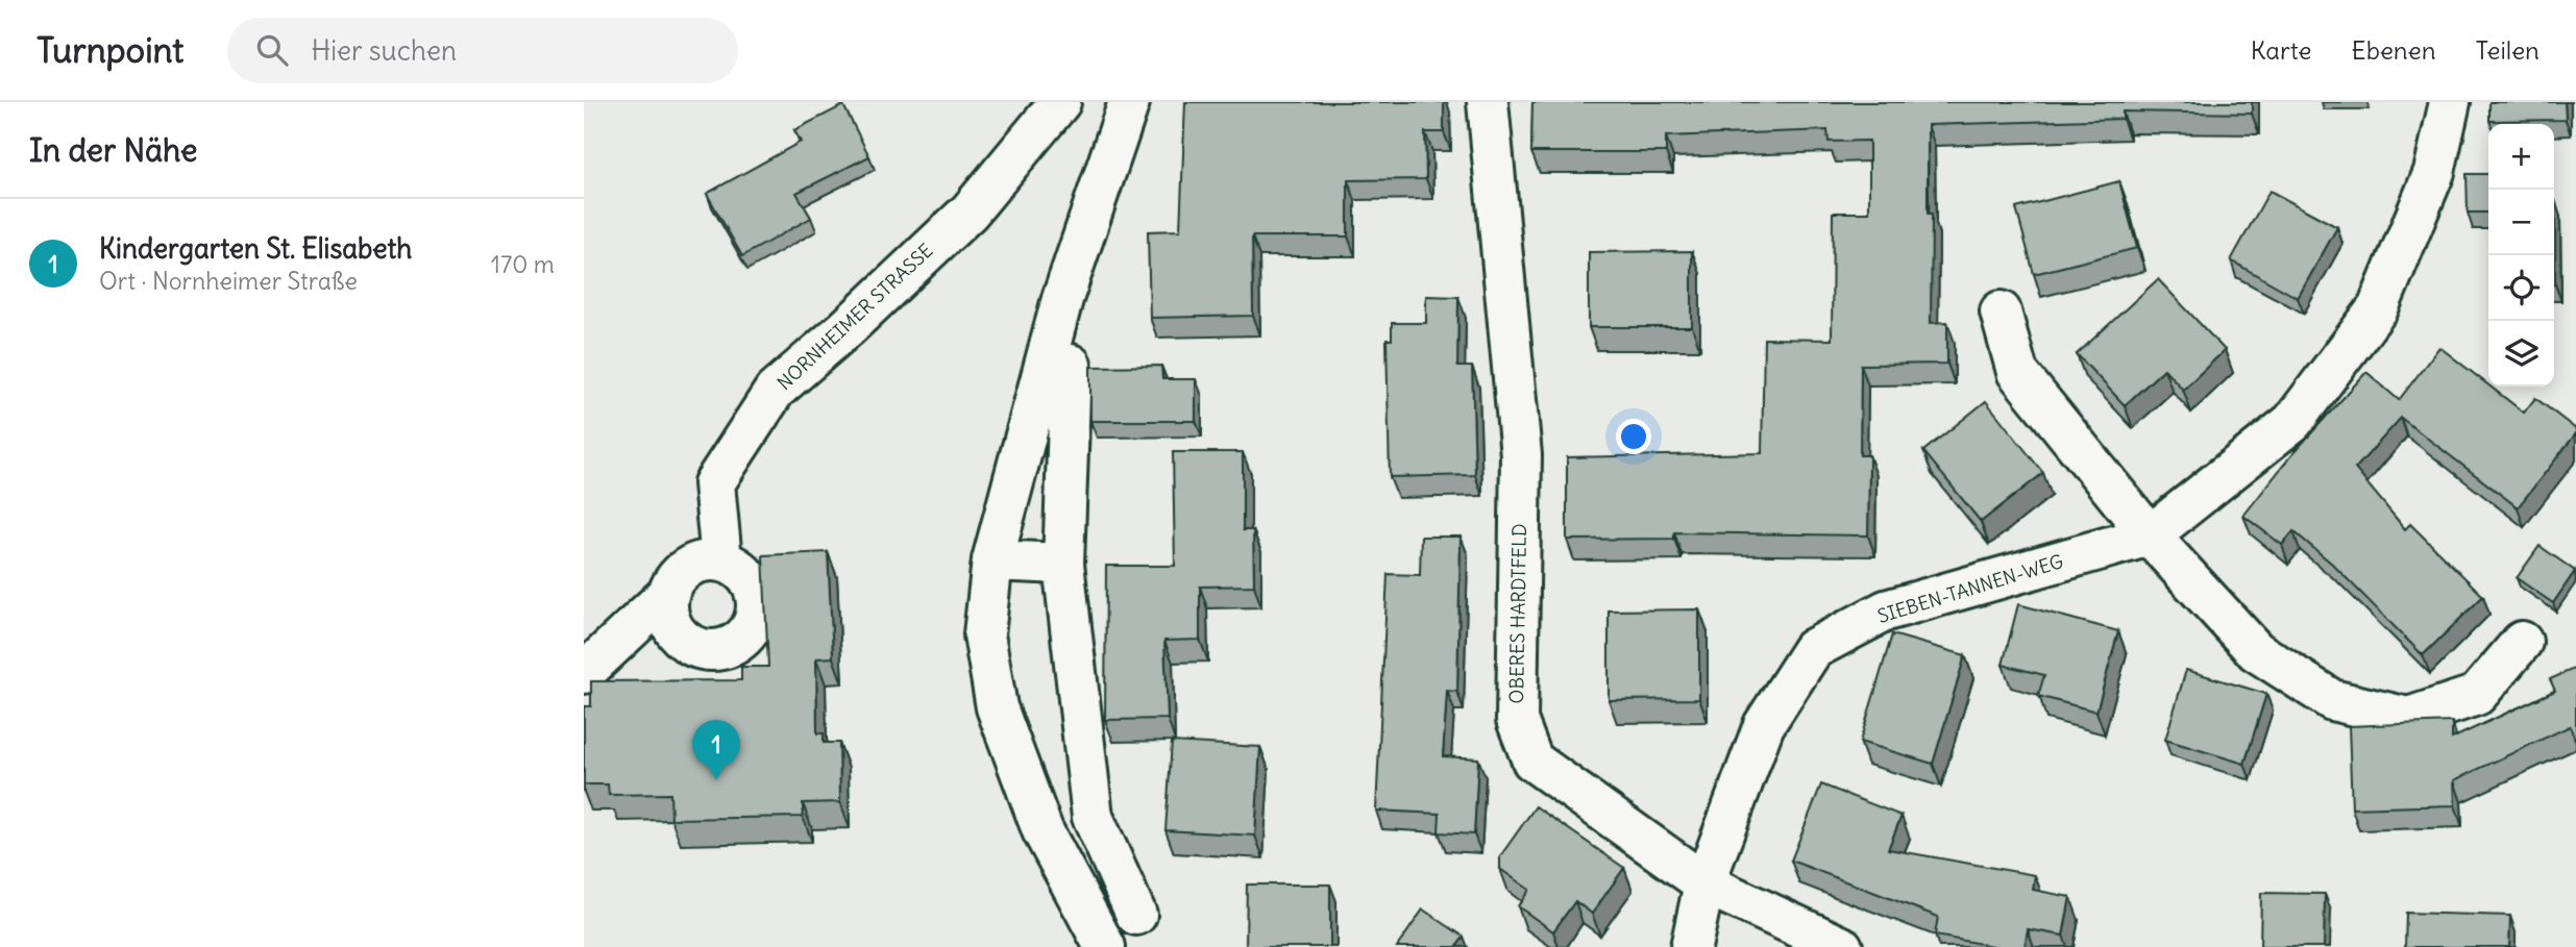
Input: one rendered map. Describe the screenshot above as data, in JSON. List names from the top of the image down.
{
  "streets": {
    "street": ["NORNHEIMER STRASSE", "SIEBEN-TANNEN-WEG", "OBERES HARDTFELD"]
  },
  "crossings": [
    ["SIEBEN-TANNEN-WEG", "OBERES HARDTFELD"]
  ],
  "page": {
    "header": "Turnpoint",
    "search": "Hier suchen",
    "nav": ["Karte", "Ebenen", "Teilen"],
    "heading": "In der Nähe",
    "map_buttons": ["+", "−"],
    "list": [
      {
        "mark": "1",
        "name": "Kindergarten St. Elisabeth",
        "note": "Ort · Nornheimer Straße",
        "value": "170 m"
      }
    ],
    "pins": "1"
  }
}
